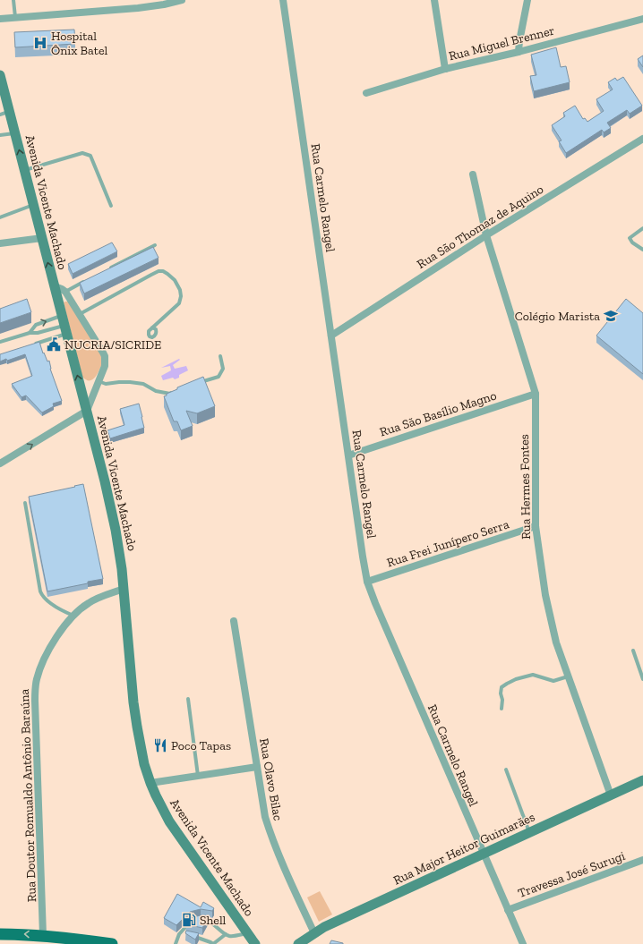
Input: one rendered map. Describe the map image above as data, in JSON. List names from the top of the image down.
{
  "streets": {
    "street": [
      "Rua Miguel Brenner",
      "Rua Carmelo Rangel",
      "Avenida Vicente Machado",
      "Rua São Thomaz de Aquino",
      "Rua São Basílio Magno",
      "Rua Hermes Fontes",
      "Rua Frei Junípero Serra",
      "Rua Olavo Bilac",
      "Rua Doutor Romualdo Antônio Baraúna",
      "Rua Major Heitor Guimarães",
      "Travessa José Surugi"
    ]
  },
  "crossings": [
    ["Rua Carmelo Rangel", "Rua São Thomaz de Aquino"],
    ["Rua Carmelo Rangel", "Rua São Basílio Magno"],
    ["Rua Carmelo Rangel", "Rua Frei Junípero Serra"],
    ["Rua Carmelo Rangel", "Rua Major Heitor Guimarães"],
    ["Rua Carmelo Rangel", "Travessa José Surugi"],
    ["Avenida Vicente Machado", "Rua Doutor Romualdo Antônio Baraúna"],
    ["Rua São Thomaz de Aquino", "Rua Hermes Fontes"],
    ["Rua São Basílio Magno", "Rua Hermes Fontes"],
    ["Rua Hermes Fontes", "Rua Frei Junípero Serra"],
    ["Rua Hermes Fontes", "Rua Major Heitor Guimarães"],
    ["Rua Olavo Bilac", "Rua Major Heitor Guimarães"]
  ],
  "places": {
    "hospital": ["Hospital Ônix Batel"],
    "school or university": ["Colégio Marista"],
    "public building": ["NUCRIA/SICRIDE"],
    "restaurant": ["Poco Tapas"],
    "fuel station": ["Shell"]
  }
}
